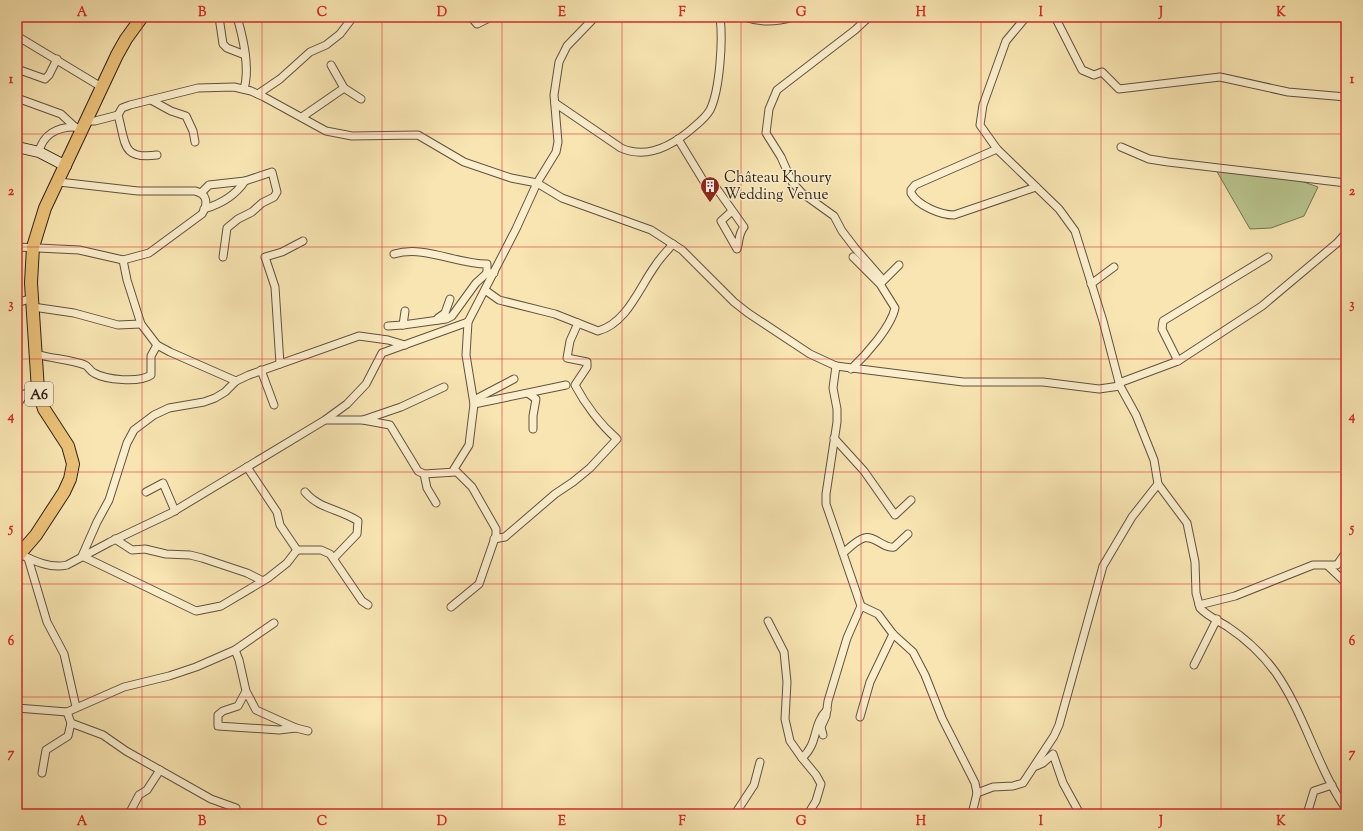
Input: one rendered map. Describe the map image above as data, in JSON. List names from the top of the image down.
{
  "streets": {
    "highway": ["A6"]
  },
  "places": {
    "building": ["Château Khoury Wedding Venue"]
  },
  "grid": {
    "columns": [
      "A",
      "B",
      "C",
      "D",
      "E",
      "F",
      "G",
      "H",
      "I",
      "J",
      "K"
    ],
    "rows": [
      "1",
      "2",
      "3",
      "4",
      "5",
      "6",
      "7"
    ]
  }
}
